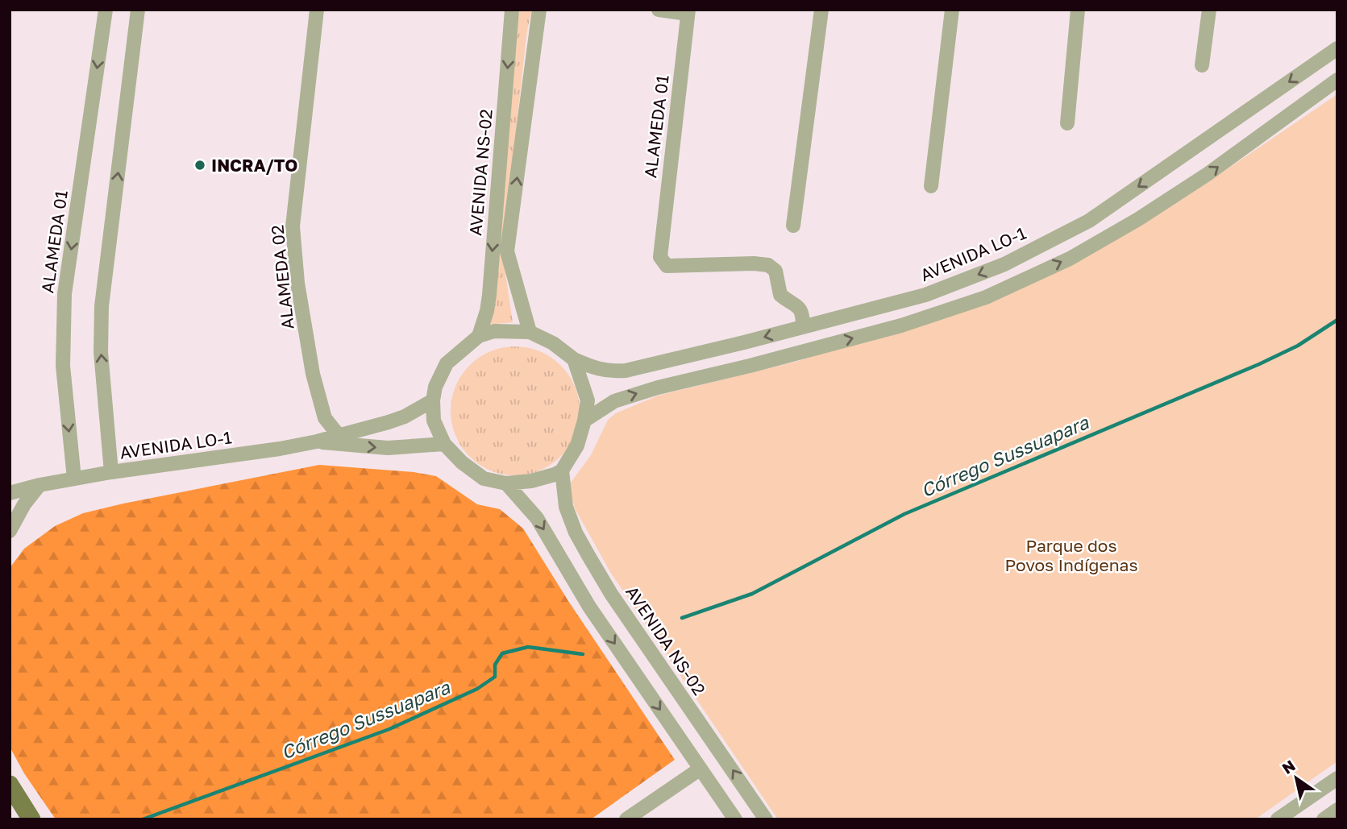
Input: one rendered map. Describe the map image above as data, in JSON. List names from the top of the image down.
{
  "streets": {
    "street": [
      "ALAMEDA 01",
      "AVENIDA NS-02",
      "AVENIDA LO-1",
      "ALAMEDA 02"
    ]
  },
  "crossings": [
    ["ALAMEDA 01", "AVENIDA LO-1"],
    ["AVENIDA NS-02", "AVENIDA LO-1"],
    ["AVENIDA LO-1", "ALAMEDA 02"]
  ],
  "water": ["Córrego Sussuapara"],
  "parks": ["Parque dos Povos Indígenas"],
  "places": ["INCRA/TO"],
  "north": "top left"
}
